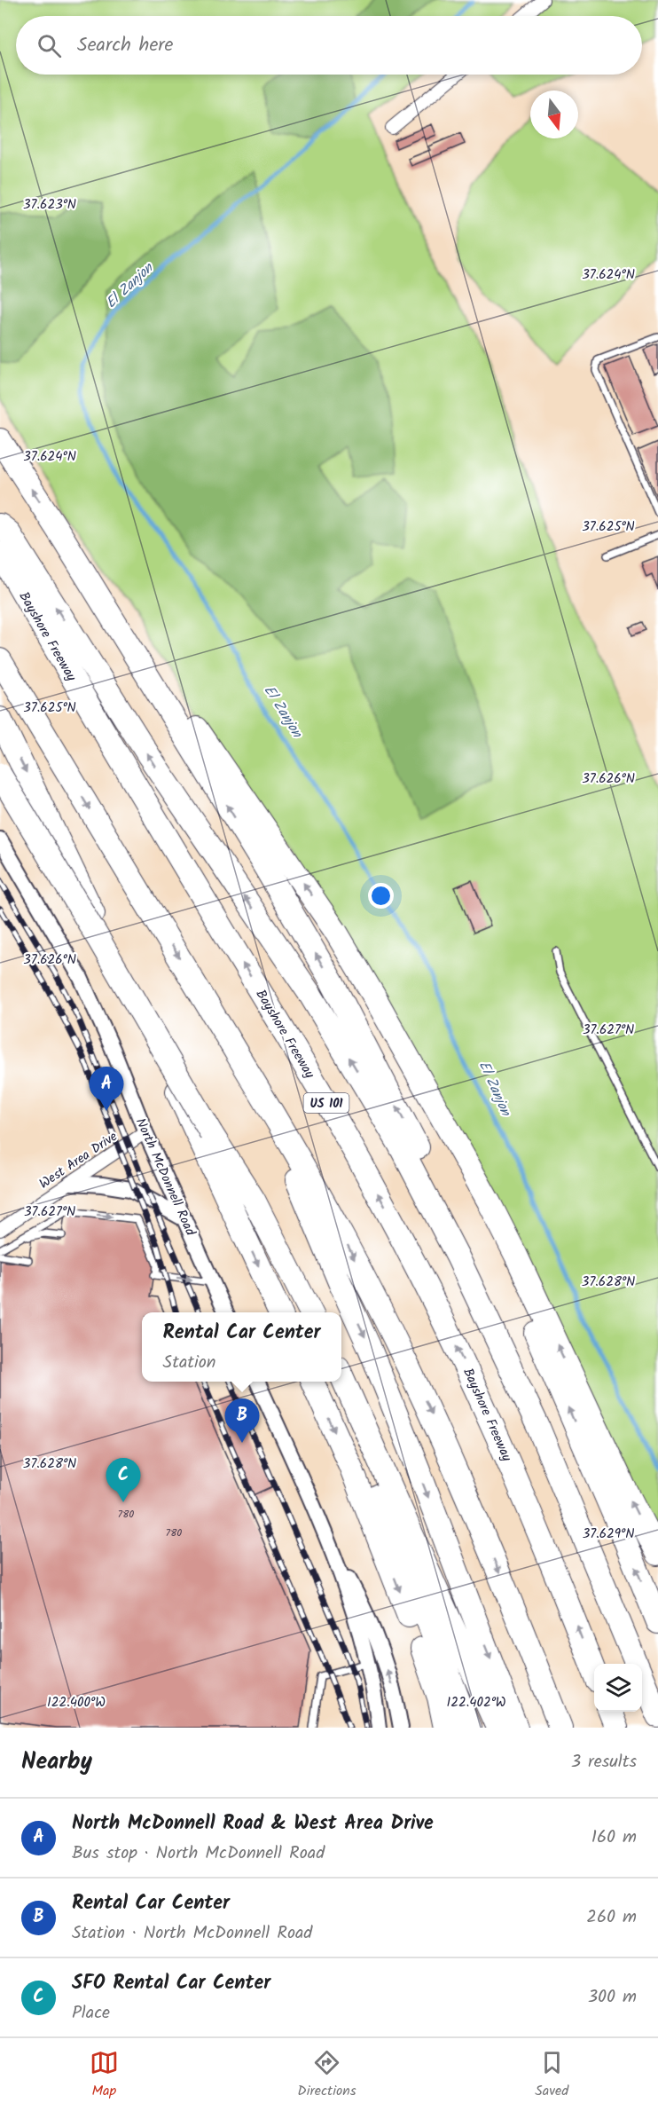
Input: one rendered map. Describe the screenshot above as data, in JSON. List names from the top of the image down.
{
  "streets": {
    "highway": ["Bayshore Freeway", "US 101"],
    "street": ["West Area Drive", "North McDonnell Road"]
  },
  "crossings": [
    ["West Area Drive", "North McDonnell Road"]
  ],
  "water": ["El Zanjon"],
  "house_numbers": ["780", "780"],
  "north": "bottom",
  "page": {
    "search": "Search here",
    "pins": ["A", "B", "C"],
    "popup": ["Rental Car Center", "Station"],
    "heading": ["Nearby", "3 results"],
    "list": [
      {
        "mark": "A",
        "name": "North McDonnell Road & West Area Drive",
        "note": "Bus stop · North McDonnell Road",
        "value": "160 m"
      },
      {
        "mark": "B",
        "name": "Rental Car Center",
        "note": "Station · North McDonnell Road",
        "value": "260 m"
      },
      {
        "mark": "C",
        "name": "SFO Rental Car Center",
        "note": "Place",
        "value": "300 m"
      }
    ],
    "nav": ["Map", "Directions", "Saved"]
  },
  "coordinates": [
    "37.623°N",
    "37.624°N",
    "37.625°N",
    "37.626°N",
    "37.627°N",
    "37.628°N",
    "37.629°N",
    "122.400°W",
    "122.402°W"
  ]
}
